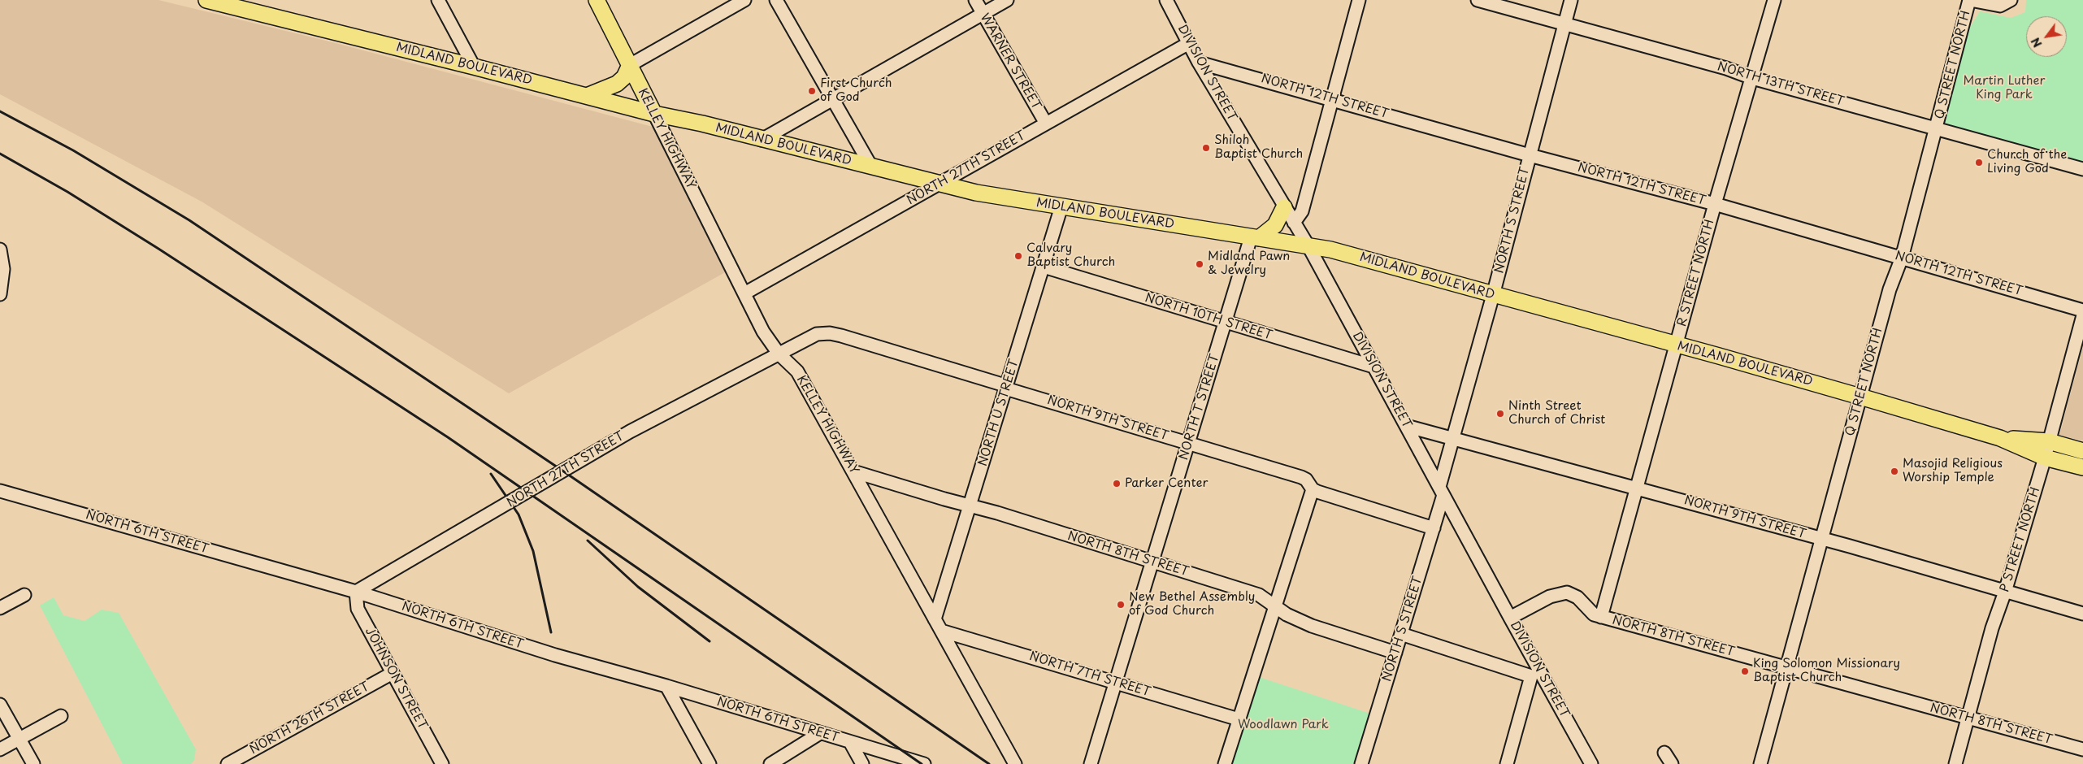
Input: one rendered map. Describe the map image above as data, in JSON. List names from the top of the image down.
{
  "streets": {
    "main road": ["MIDLAND BOULEVARD", "KELLEY HIGHWAY"],
    "street": [
      "WARNER STREET",
      "Q STREET NORTH",
      "DIVISION STREET",
      "NORTH 13TH STREET",
      "NORTH 12TH STREET",
      "NORTH 27TH STREET",
      "NORTH S STREET",
      "R STREET NORTH",
      "NORTH 10TH STREET",
      "NORTH T STREET",
      "NORTH U STREET",
      "NORTH 9TH STREET",
      "NORTH 6TH STREET",
      "P STREET NORTH",
      "NORTH 8TH STREET",
      "NORTH 7TH STREET",
      "JOHNSON STREET",
      "NORTH 26TH STREET"
    ]
  },
  "crossings": [
    ["WARNER STREET", "NORTH 27TH STREET"],
    ["MIDLAND BOULEVARD", "Q STREET NORTH"],
    ["MIDLAND BOULEVARD", "DIVISION STREET"],
    ["MIDLAND BOULEVARD", "KELLEY HIGHWAY"],
    ["MIDLAND BOULEVARD", "NORTH 27TH STREET"],
    ["MIDLAND BOULEVARD", "NORTH S STREET"],
    ["MIDLAND BOULEVARD", "R STREET NORTH"],
    ["MIDLAND BOULEVARD", "NORTH T STREET"],
    ["MIDLAND BOULEVARD", "NORTH U STREET"],
    ["MIDLAND BOULEVARD", "P STREET NORTH"],
    ["Q STREET NORTH", "NORTH 13TH STREET"],
    ["Q STREET NORTH", "NORTH 12TH STREET"],
    ["Q STREET NORTH", "NORTH 9TH STREET"],
    ["Q STREET NORTH", "NORTH 8TH STREET"],
    ["DIVISION STREET", "NORTH 12TH STREET"],
    ["DIVISION STREET", "NORTH 27TH STREET"],
    ["DIVISION STREET", "NORTH S STREET"],
    ["DIVISION STREET", "NORTH 10TH STREET"],
    ["DIVISION STREET", "NORTH 9TH STREET"],
    ["DIVISION STREET", "NORTH 8TH STREET"],
    ["NORTH 13TH STREET", "NORTH S STREET"],
    ["NORTH 13TH STREET", "R STREET NORTH"],
    ["NORTH 12TH STREET", "NORTH S STREET"],
    ["NORTH 12TH STREET", "R STREET NORTH"],
    ["KELLEY HIGHWAY", "NORTH 27TH STREET"],
    ["KELLEY HIGHWAY", "NORTH U STREET"],
    ["KELLEY HIGHWAY", "NORTH 9TH STREET"],
    ["KELLEY HIGHWAY", "NORTH 8TH STREET"],
    ["KELLEY HIGHWAY", "NORTH 7TH STREET"],
    ["NORTH 27TH STREET", "NORTH 9TH STREET"],
    ["NORTH 27TH STREET", "NORTH 6TH STREET"],
    ["NORTH 27TH STREET", "JOHNSON STREET"],
    ["NORTH S STREET", "NORTH 9TH STREET"],
    ["NORTH S STREET", "NORTH 8TH STREET"],
    ["R STREET NORTH", "NORTH 9TH STREET"],
    ["R STREET NORTH", "NORTH 8TH STREET"],
    ["NORTH 10TH STREET", "NORTH T STREET"],
    ["NORTH 10TH STREET", "NORTH U STREET"],
    ["NORTH T STREET", "NORTH 9TH STREET"],
    ["NORTH T STREET", "NORTH 8TH STREET"],
    ["NORTH T STREET", "NORTH 7TH STREET"],
    ["NORTH U STREET", "NORTH 9TH STREET"],
    ["NORTH U STREET", "NORTH 8TH STREET"],
    ["NORTH 9TH STREET", "P STREET NORTH"],
    ["NORTH 6TH STREET", "JOHNSON STREET"],
    ["P STREET NORTH", "NORTH 8TH STREET"],
    ["JOHNSON STREET", "NORTH 26TH STREET"]
  ],
  "parks": ["Martin Luther King Park", "Woodlawn Park"],
  "places": [
    "First Church of God",
    "Shiloh Baptist Church",
    "Church of the Living God",
    "Calvary Baptist Church",
    "Midland Pawn & Jewelry",
    "Ninth Street Church of Christ",
    "Masojid Religious Worship Temple",
    "Parker Center",
    "New Bethel Assembly of God Church",
    "King Solomon Missionary Baptist Church"
  ],
  "north": "bottom left"
}
